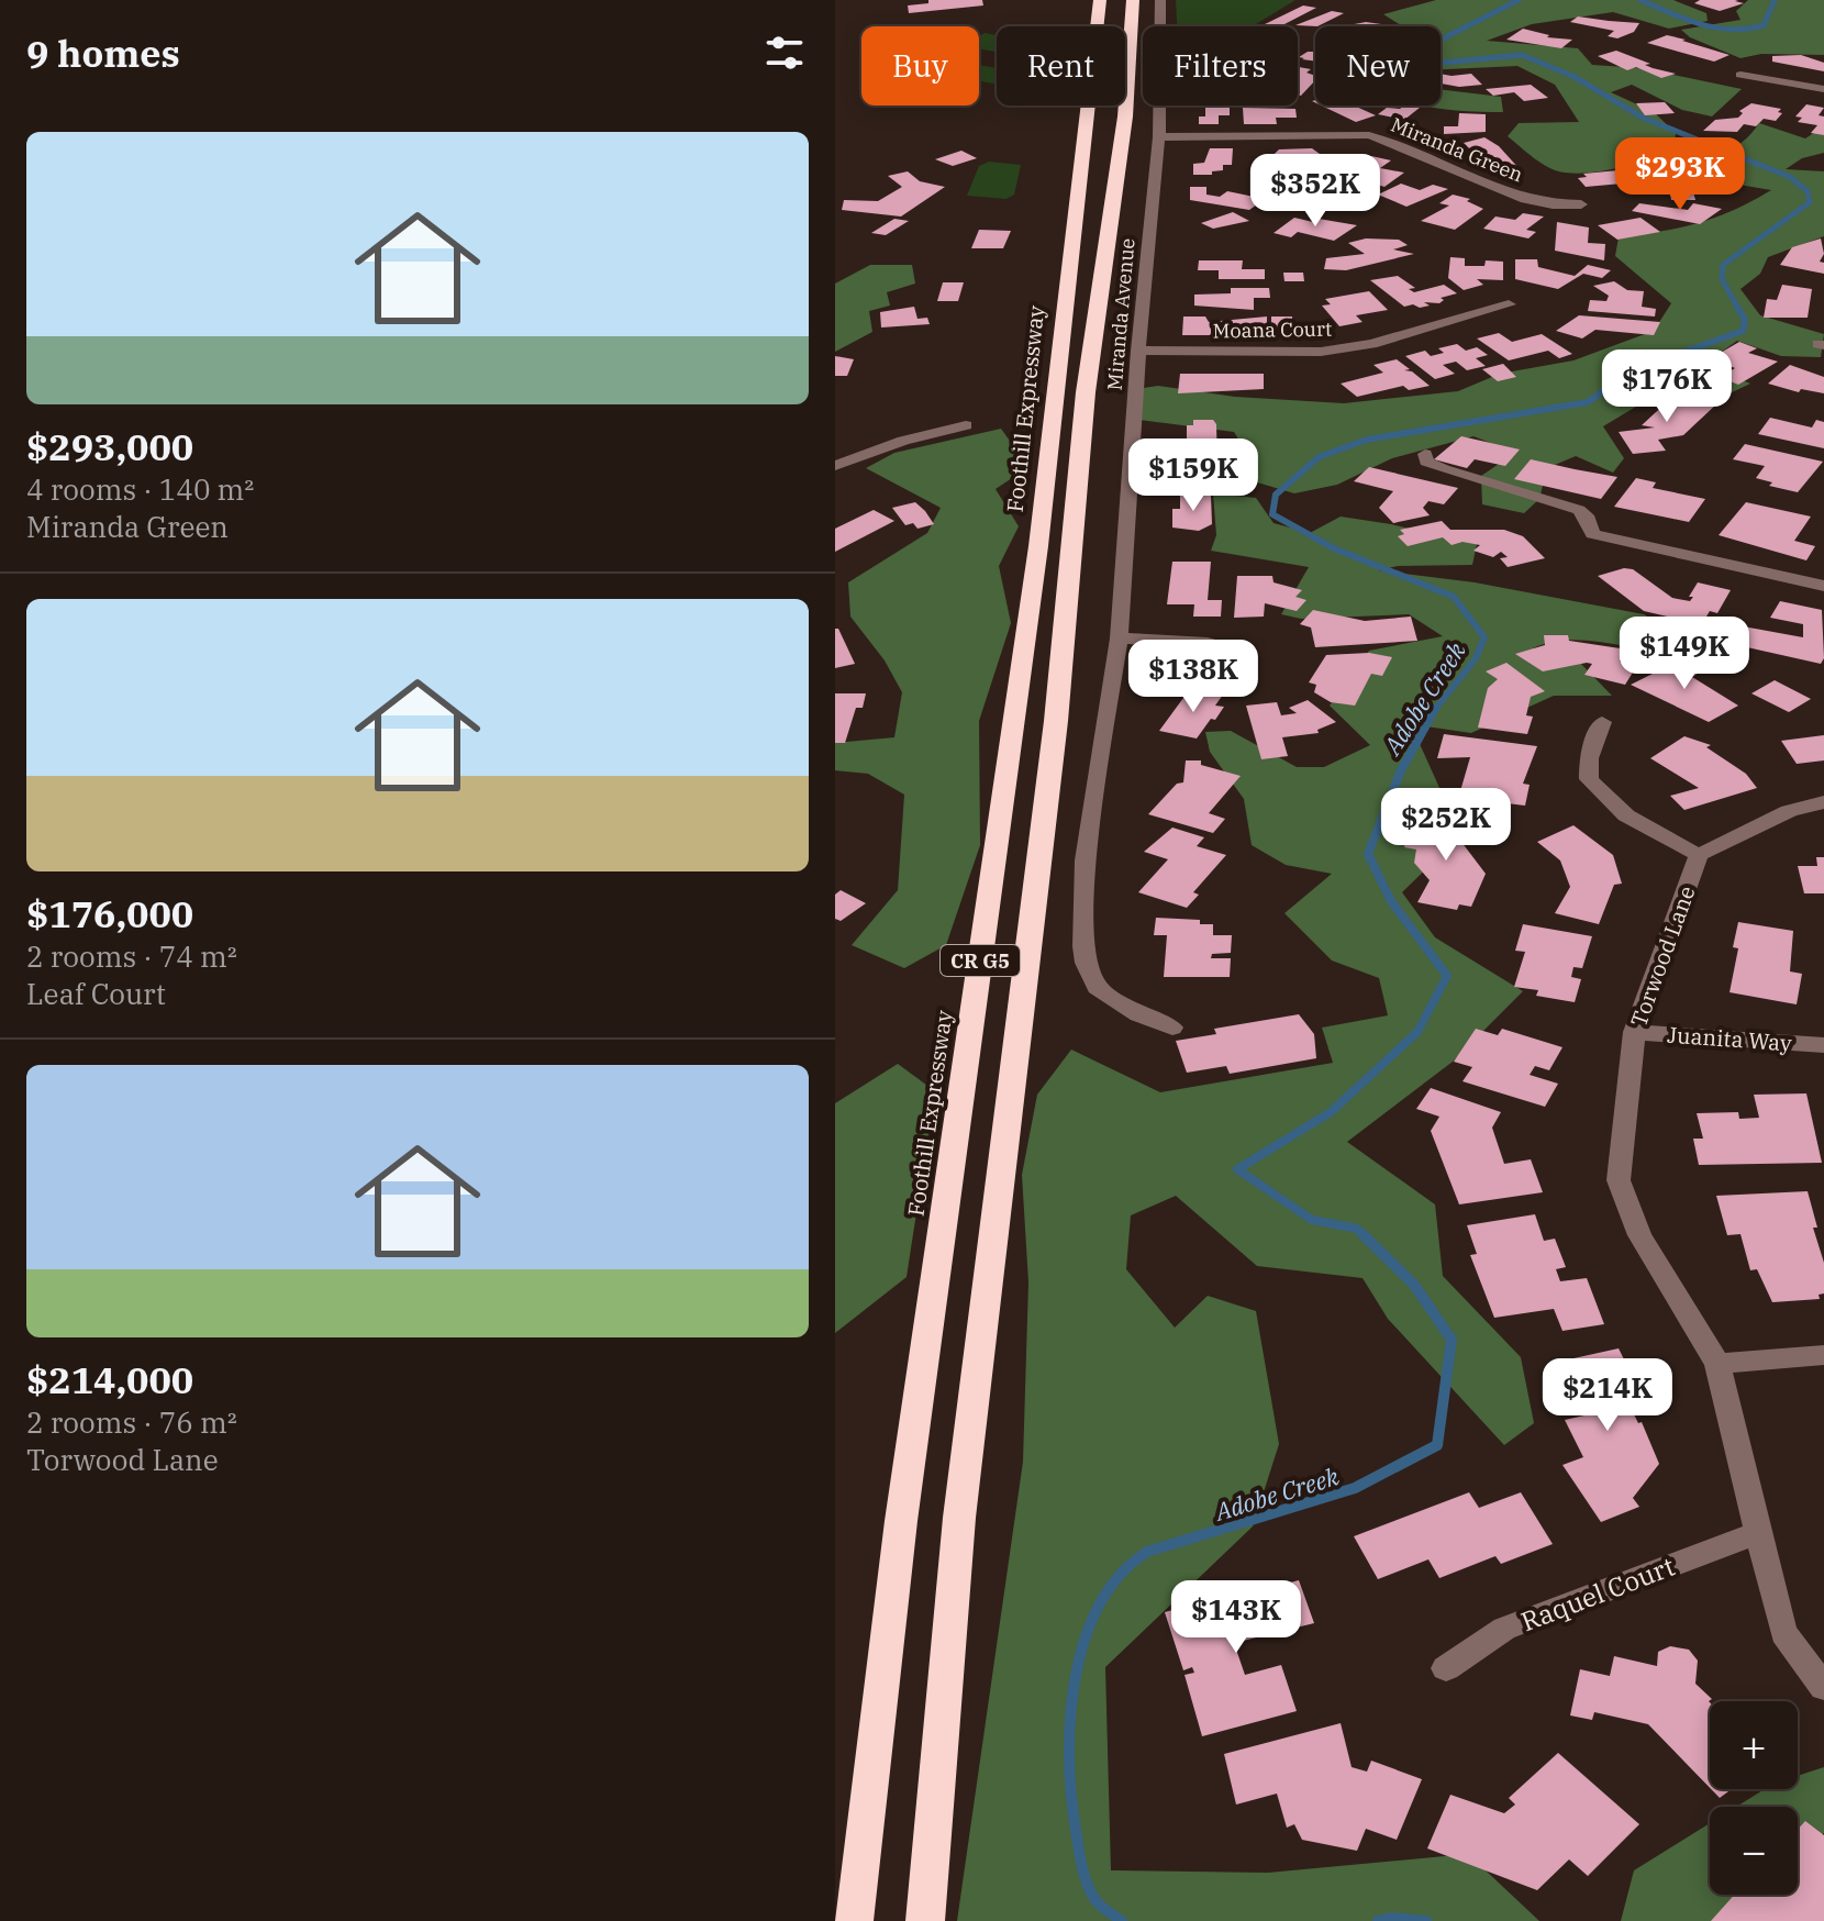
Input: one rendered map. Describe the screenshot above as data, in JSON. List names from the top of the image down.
{
  "streets": {
    "highway": ["Foothill Expressway", "CR G5"],
    "street": [
      "Miranda Green",
      "Miranda Avenue",
      "Moana Court",
      "Torwood Lane",
      "Juanita Way",
      "Raquel Court"
    ]
  },
  "crossings": [
    ["Miranda Green", "Miranda Avenue"],
    ["Miranda Avenue", "Moana Court"],
    ["Torwood Lane", "Juanita Way"],
    ["Torwood Lane", "Raquel Court"]
  ],
  "water": ["Adobe Creek"],
  "page": {
    "heading": "9 homes",
    "chip": [
      "Buy",
      "Rent",
      "Filters",
      "New"
    ],
    "list": [
      {
        "name": "$293,000",
        "note": "4 rooms · 140 m² · Miranda Green"
      },
      {
        "name": "$176,000",
        "note": "2 rooms · 74 m² · Leaf Court"
      },
      {
        "name": "$214,000",
        "note": "2 rooms · 76 m² · Torwood Lane"
      }
    ],
    "price": [
      "$293K",
      "$352K",
      "$176K",
      "$159K",
      "$149K",
      "$138K",
      "$252K",
      "$214K",
      "$143K"
    ],
    "map_buttons": ["+", "−"]
  }
}
